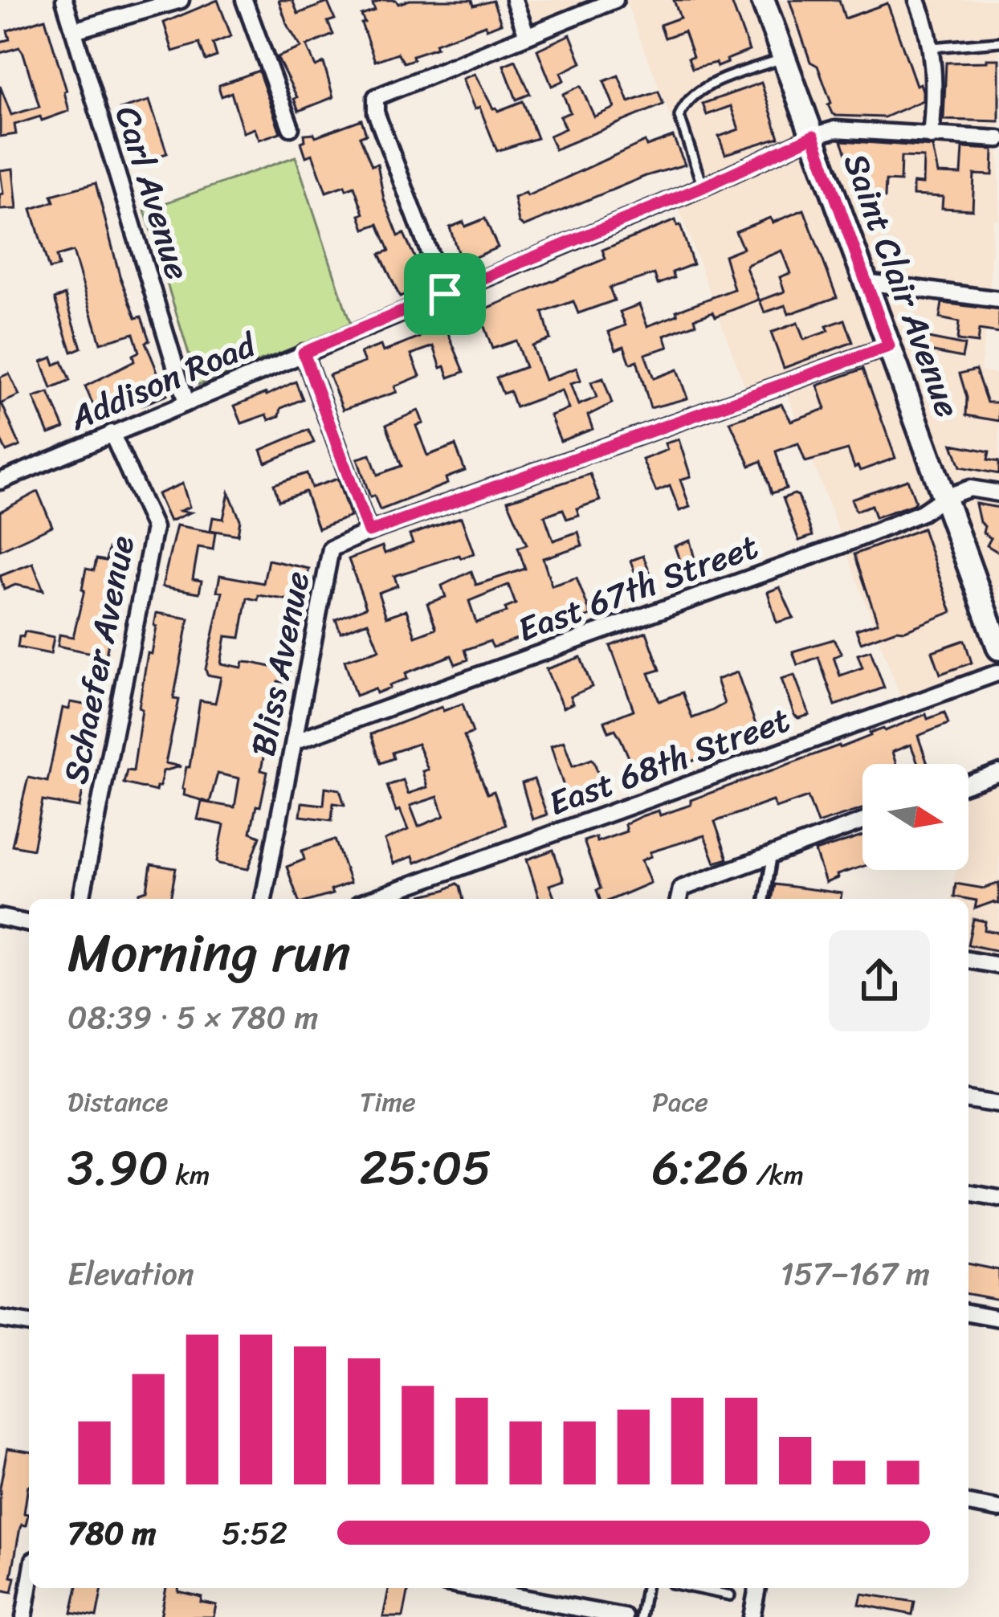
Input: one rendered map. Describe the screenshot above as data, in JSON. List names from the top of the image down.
{
  "streets": {
    "main road": ["Saint Clair Avenue"],
    "street": [
      "Carl Avenue",
      "Addison Road",
      "East 67th Street",
      "Schaefer Avenue",
      "Bliss Avenue",
      "East 68th Street"
    ]
  },
  "crossings": [
    ["Carl Avenue", "Addison Road"],
    ["Saint Clair Avenue", "Addison Road"],
    ["Saint Clair Avenue", "East 67th Street"],
    ["Addison Road", "Schaefer Avenue"],
    ["East 67th Street", "Bliss Avenue"]
  ],
  "north": "right",
  "page": {
    "heading": ["Morning run", "08:39 · 5 × 780 m"],
    "stats": [
      ["Distance", "3.90 km"],
      ["Time", "25:05"],
      ["Pace", "6:26 /km"]
    ],
    "chart": ["Elevation", "157–167 m"],
    "list": [
      {
        "name": "780 m",
        "note": "5:52"
      }
    ]
  }
}
